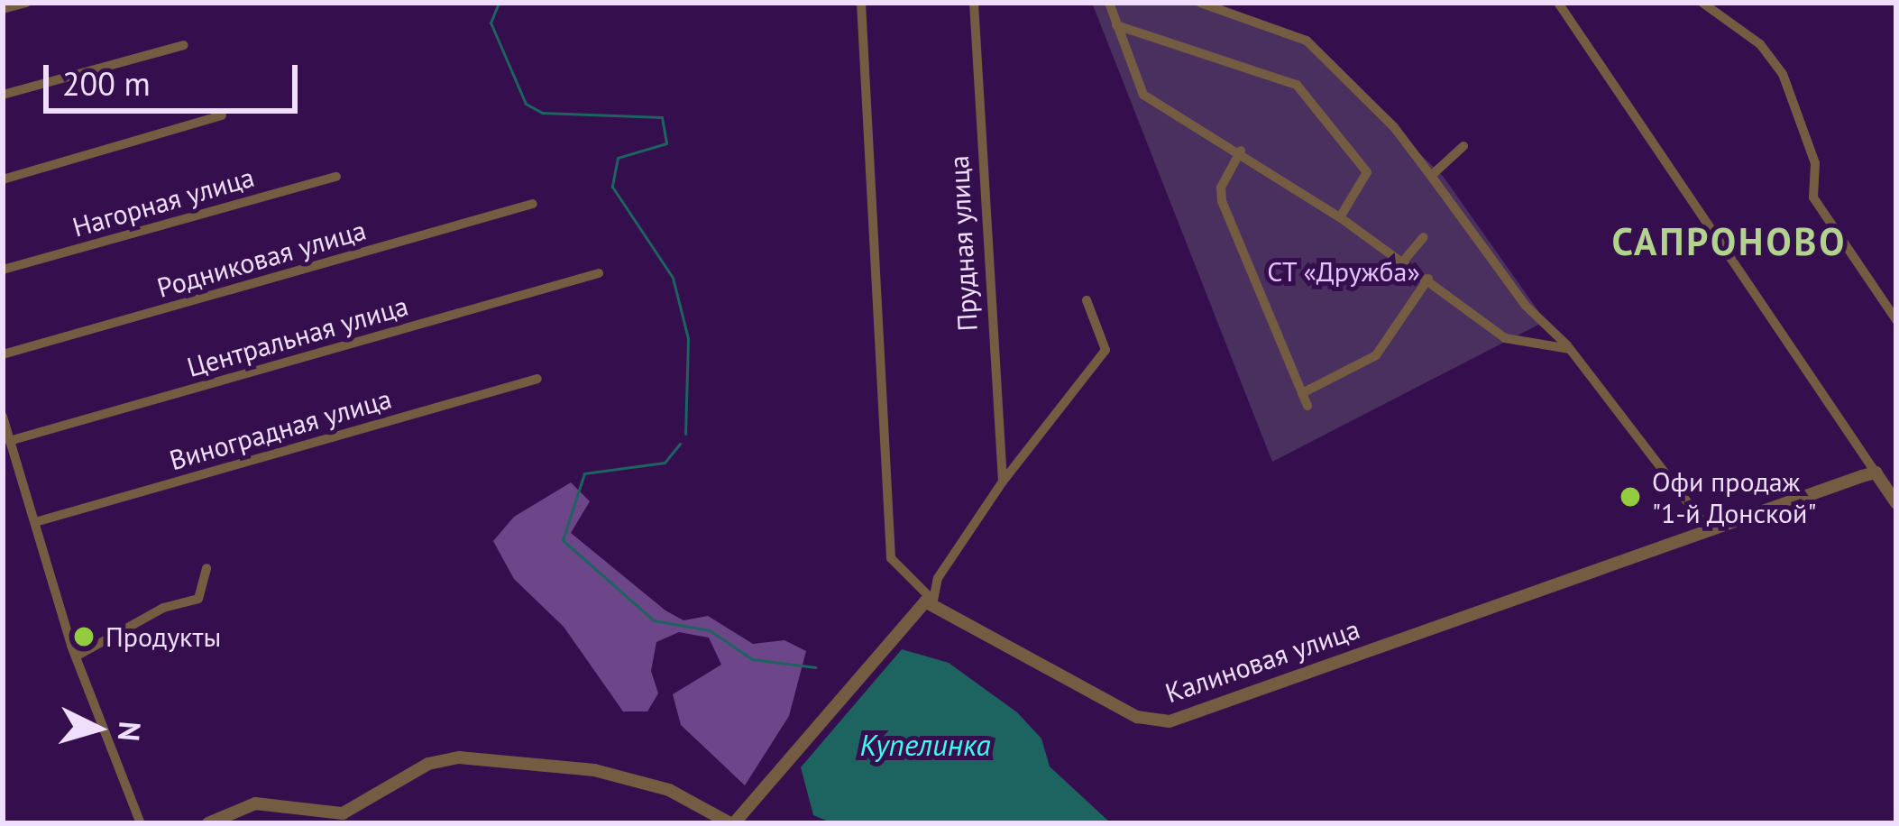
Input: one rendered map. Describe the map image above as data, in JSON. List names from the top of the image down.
{
  "streets": {
    "street": [
      "Нагорная улица",
      "Прудная улица",
      "Родниковая улица",
      "Центральная улица",
      "Виноградная улица",
      "Калиновая улица"
    ]
  },
  "districts": ["САПРОНОВО"],
  "water": ["Купелинка"],
  "parks": ["СТ «Дружба»"],
  "places": ["Офи продаж \"1-й Донской\"", "Продукты"],
  "scale_bar": "200 m",
  "north": "right"
}
